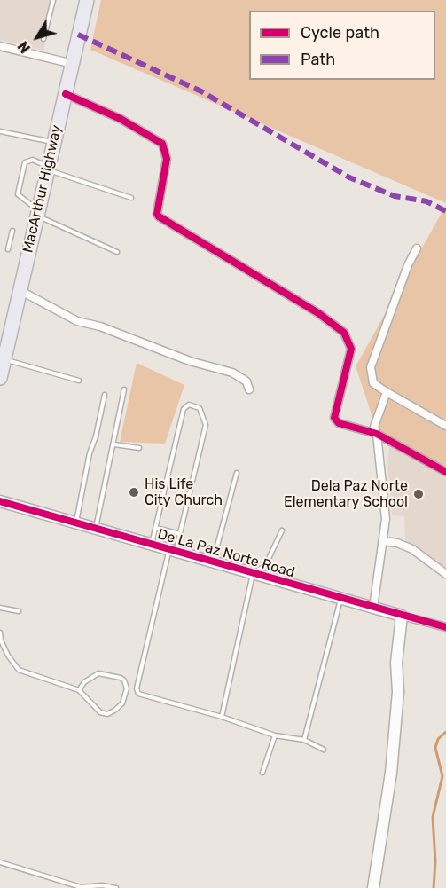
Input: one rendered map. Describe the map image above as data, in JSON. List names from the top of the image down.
{
  "streets": {
    "highway": ["MacArthur Highway"],
    "street": ["De La Paz Norte Road"]
  },
  "places": ["His Life City Church", "Dela Paz Norte Elementary School"],
  "legend": ["Cycle path", "Path"],
  "north": "bottom left"
}
